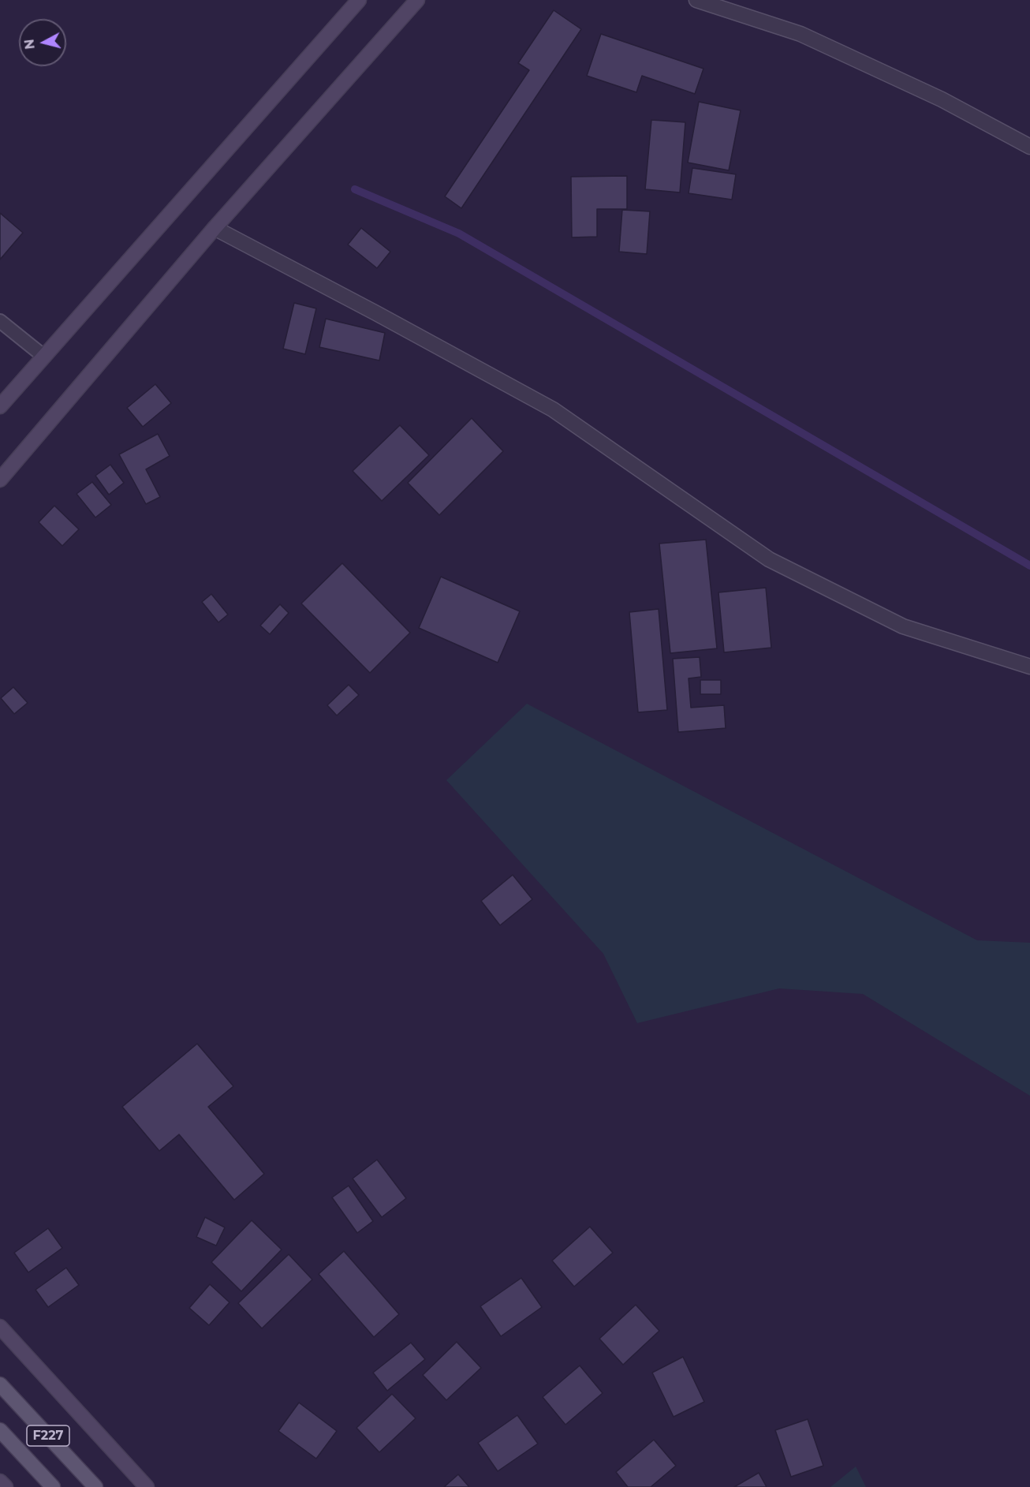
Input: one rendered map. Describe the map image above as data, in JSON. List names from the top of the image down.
{
  "streets": {
    "main road": ["F227"]
  },
  "north": "left"
}
